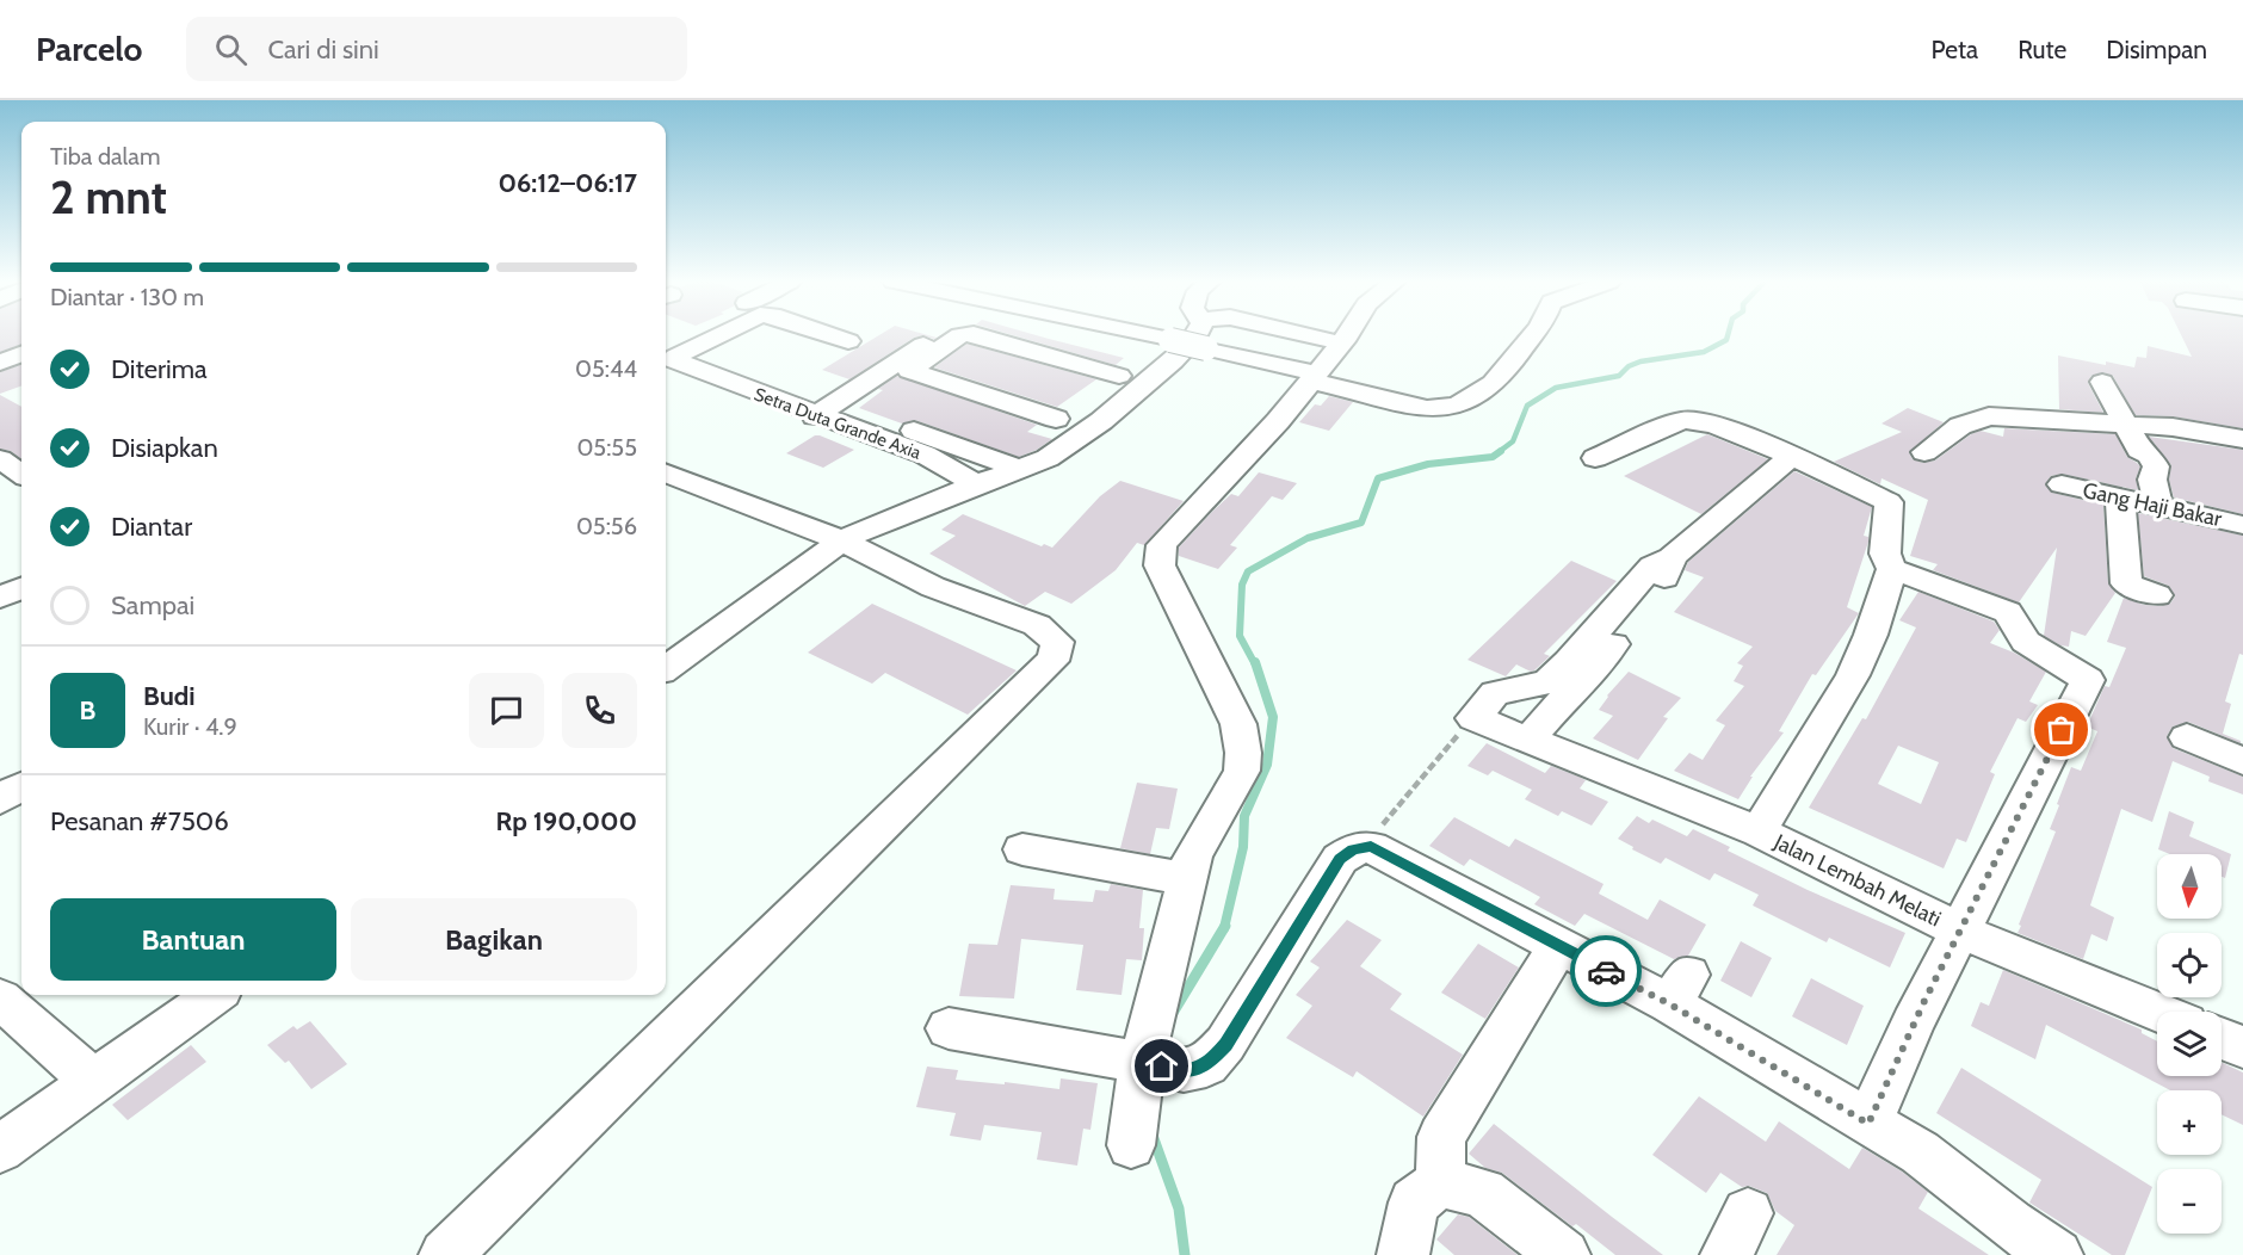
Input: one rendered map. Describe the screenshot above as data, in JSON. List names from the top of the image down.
{
  "streets": {
    "street": ["Setra Duta Grande Axia", "Gang Haji Bakar", "Jalan Lembah Melati"]
  },
  "north": "bottom",
  "page": {
    "header": "Parcelo",
    "search": "Cari di sini",
    "nav": ["Peta", "Rute", "Disimpan"],
    "heading": ["2 mnt", "Tiba dalam", "06:12–06:17"],
    "panel": [
      "Budi",
      "Kurir · 4.9",
      "Pesanan #7506",
      "Rp 190,000"
    ],
    "bar": "Diantar · 130 m",
    "list": [
      ["Diterima", "05:44"],
      ["Disiapkan", "05:55"],
      ["Diantar", "05:56"],
      "Sampai"
    ],
    "round": "B",
    "map_buttons": ["+", "−"],
    "buttons": ["Bantuan", "Bagikan"]
  }
}
